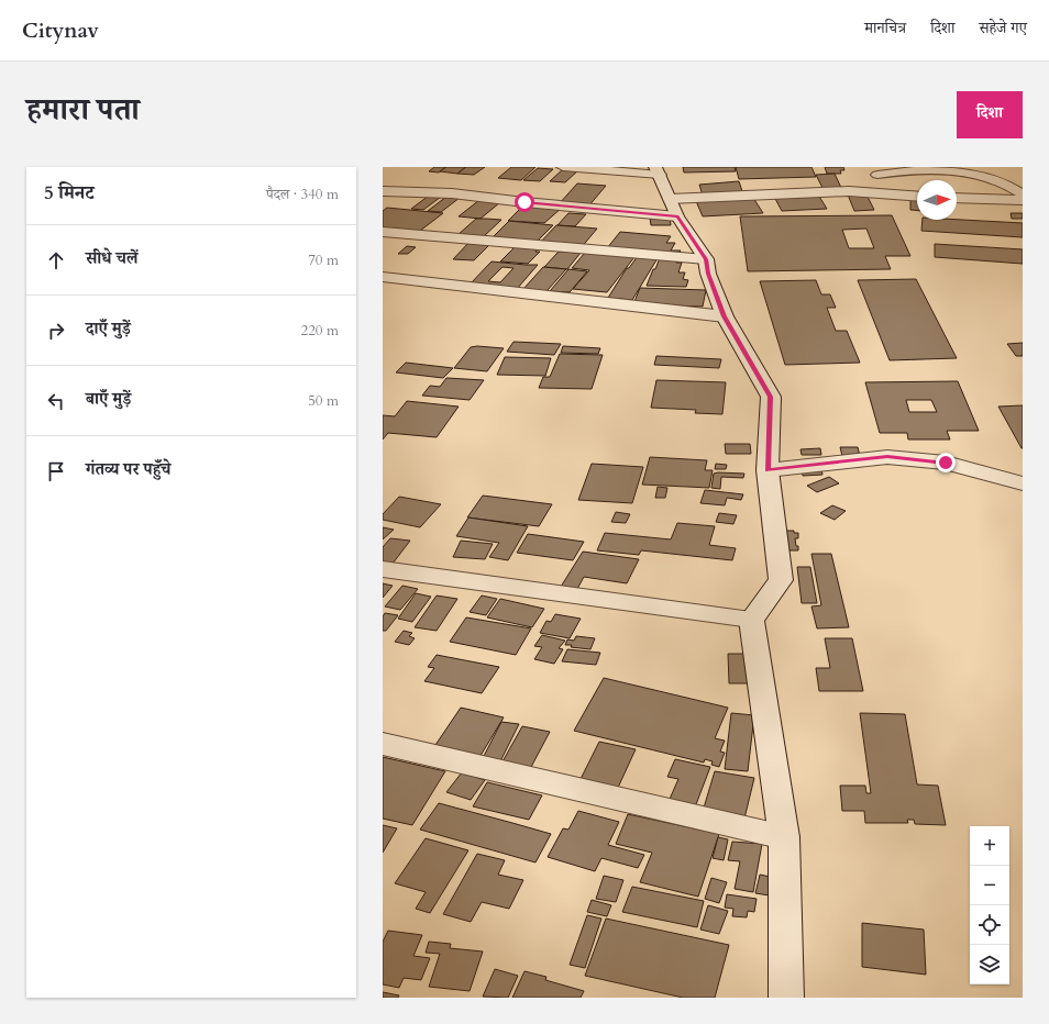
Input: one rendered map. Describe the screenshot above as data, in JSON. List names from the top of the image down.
{
  "north": "right",
  "page": {
    "header": "Citynav",
    "nav": ["मानचित्र", "दिशा", "सहेजे गए"],
    "title": "हमारा पता",
    "buttons": "दिशा",
    "heading": ["5 मिनट", "पैदल · 340 m"],
    "list": [
      ["सीधे चलें", "70 m"],
      ["दाएँ मुड़ें", "220 m"],
      ["बाएँ मुड़ें", "50 m"],
      "गंतव्य पर पहुँचे"
    ],
    "map_buttons": ["+", "−"]
  }
}
